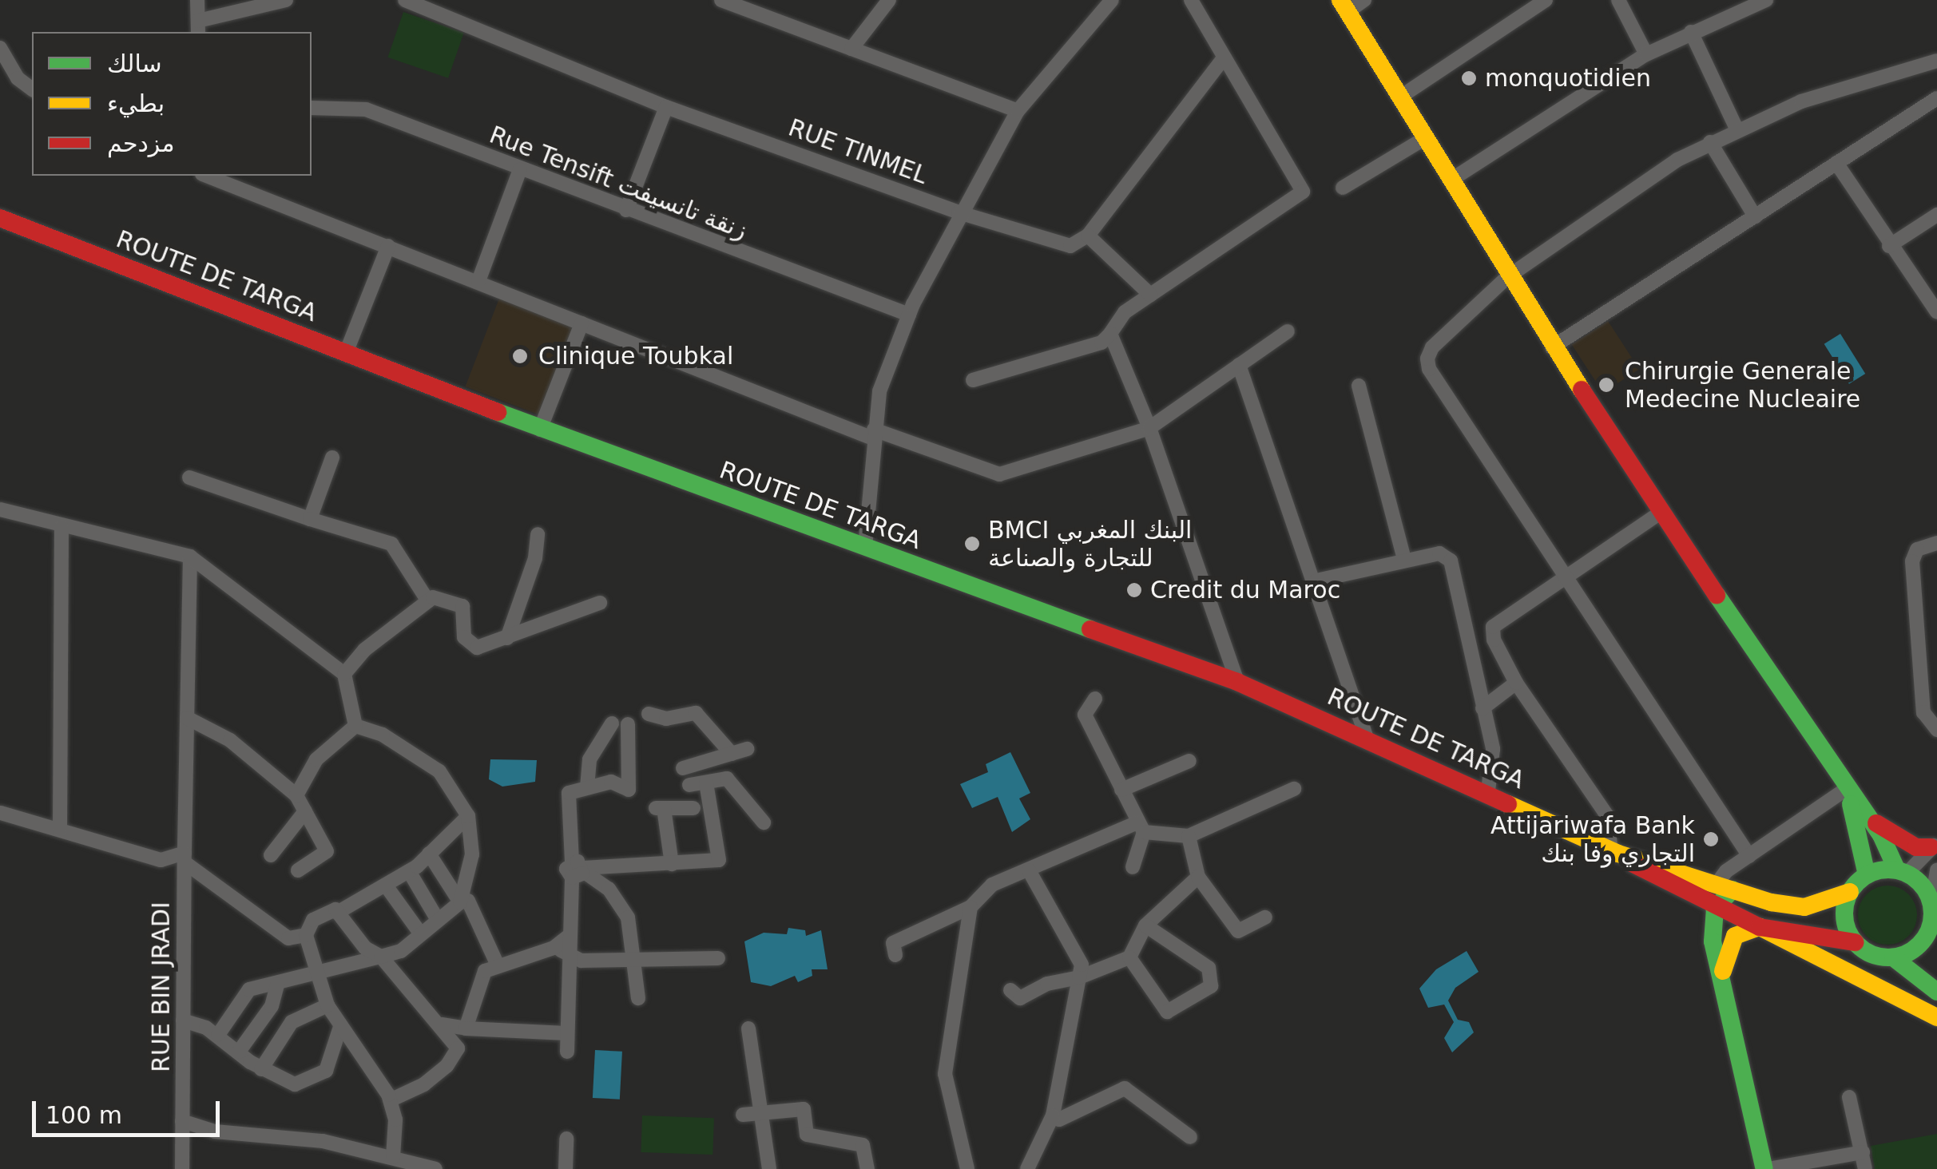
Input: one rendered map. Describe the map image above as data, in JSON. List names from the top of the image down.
{
  "streets": {
    "main road": ["ROUTE DE TARGA"],
    "street": ["RUE TINMEL", "Rue Tensift زنقة تانسيفت", "RUE BIN JRADI"]
  },
  "places": [
    "monquotidien",
    "Clinique Toubkal",
    "Chirurgie Generale Medecine Nucleaire",
    "BMCI البنك المغربي للتجارة والصناعة",
    "Credit du Maroc",
    "Attijariwafa Bank التجاري وفا بنك"
  ],
  "legend": ["سالك", "بطيء", "مزدحم"],
  "scale_bar": "100 m"
}
